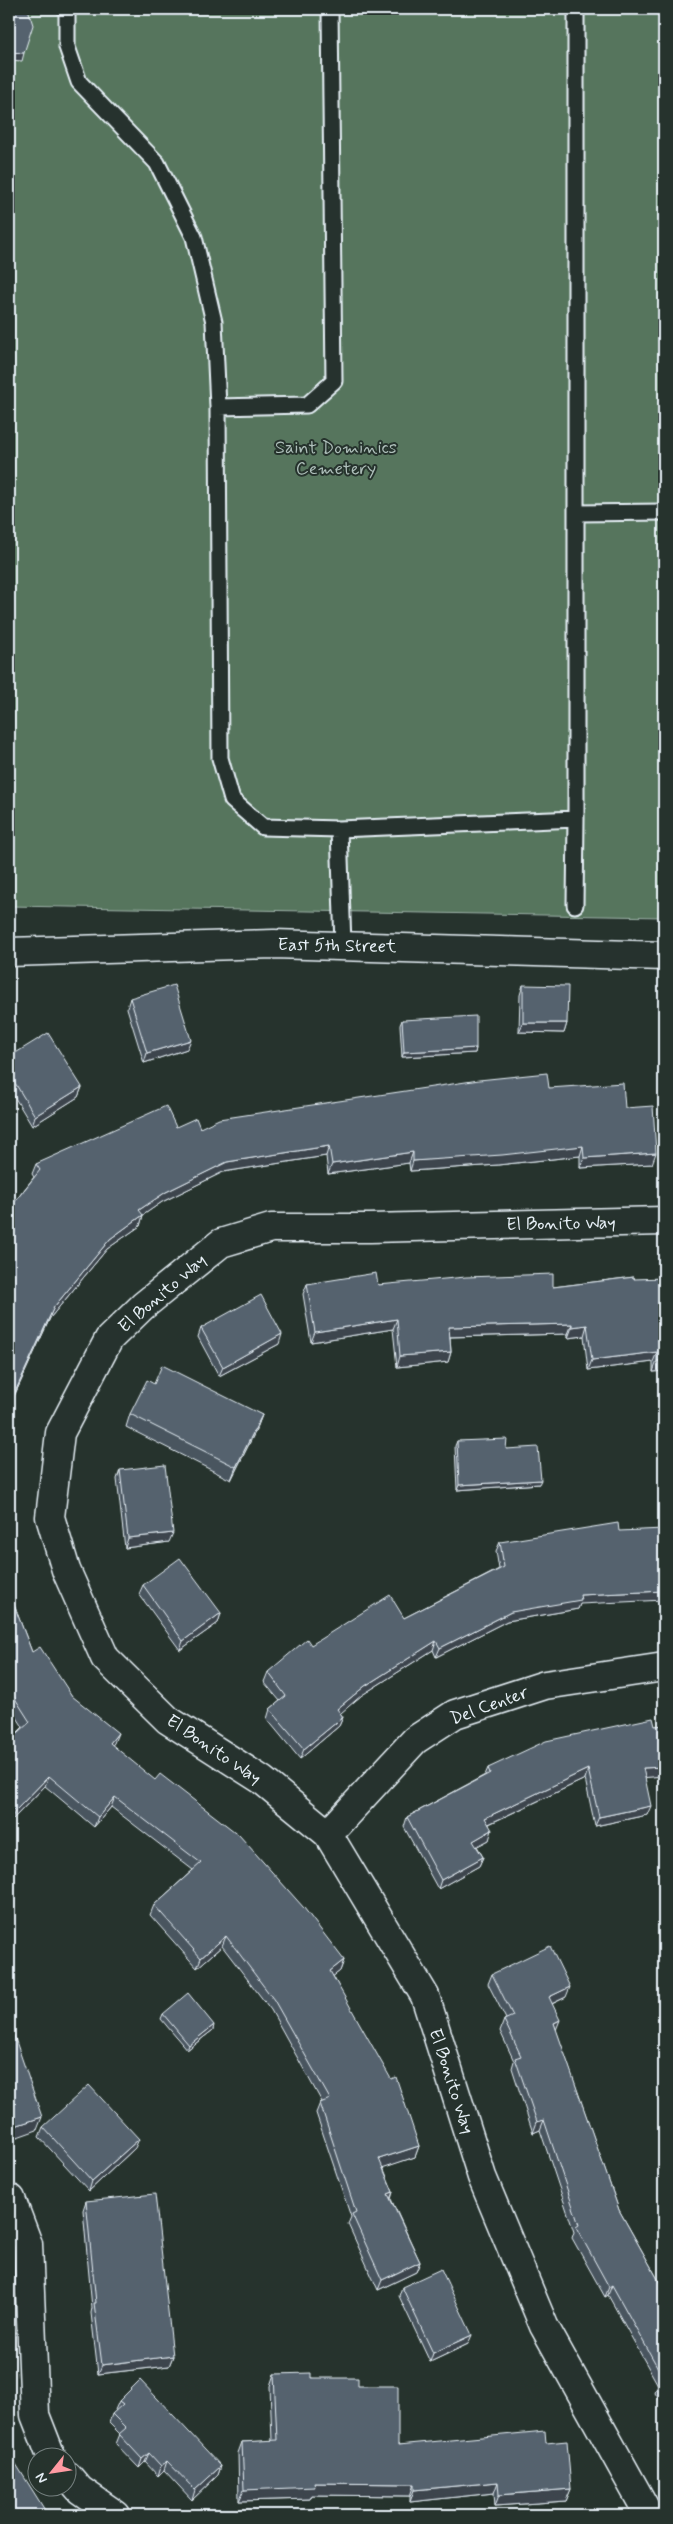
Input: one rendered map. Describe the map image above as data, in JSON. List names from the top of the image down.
{
  "streets": {
    "street": ["East 5th Street", "El Bonito Way", "Del Center"]
  },
  "crossings": [
    ["El Bonito Way", "Del Center"]
  ],
  "parks": ["Saint Dominics Cemetery"],
  "north": "bottom left"
}
